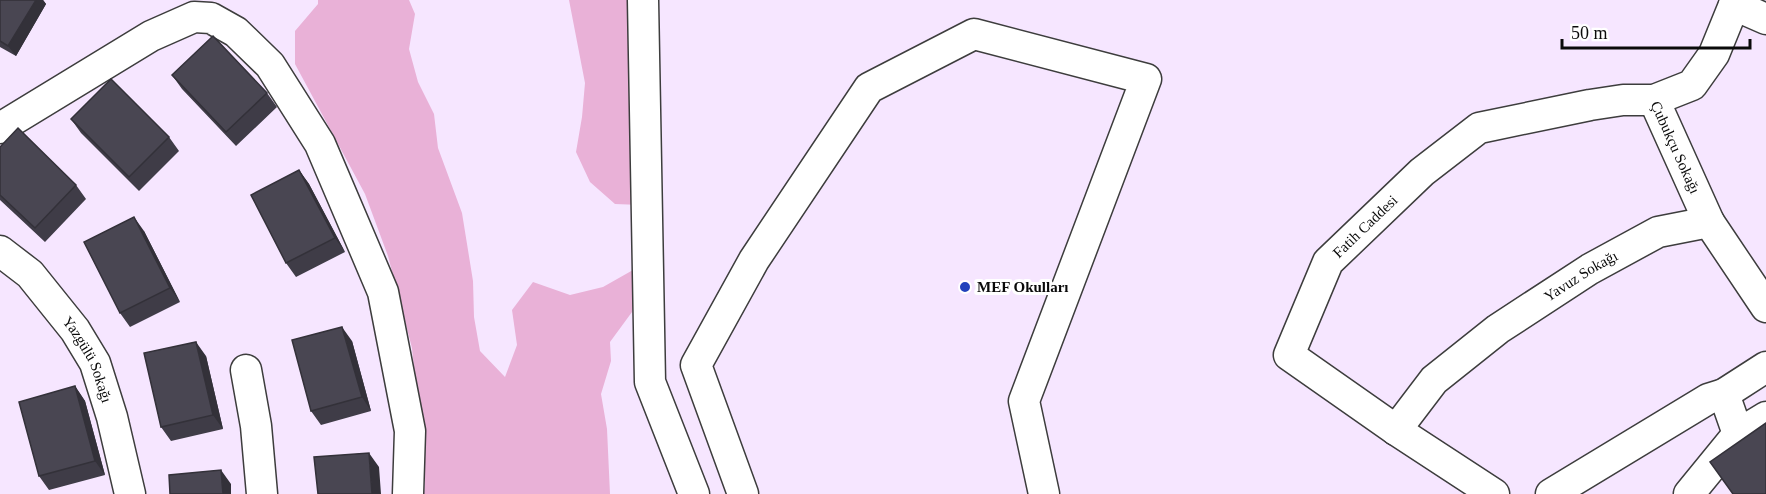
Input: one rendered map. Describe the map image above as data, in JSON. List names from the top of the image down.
{
  "streets": {
    "street": [
      "Çubukçu Sokağı",
      "Fatih Caddesi",
      "Yavuz Sokağı",
      "Yazgülü Sokağı"
    ]
  },
  "crossings": [
    ["Çubukçu Sokağı", "Fatih Caddesi"],
    ["Çubukçu Sokağı", "Yavuz Sokağı"],
    ["Fatih Caddesi", "Yavuz Sokağı"]
  ],
  "places": ["MEF Okulları"],
  "scale_bar": "50 m"
}
